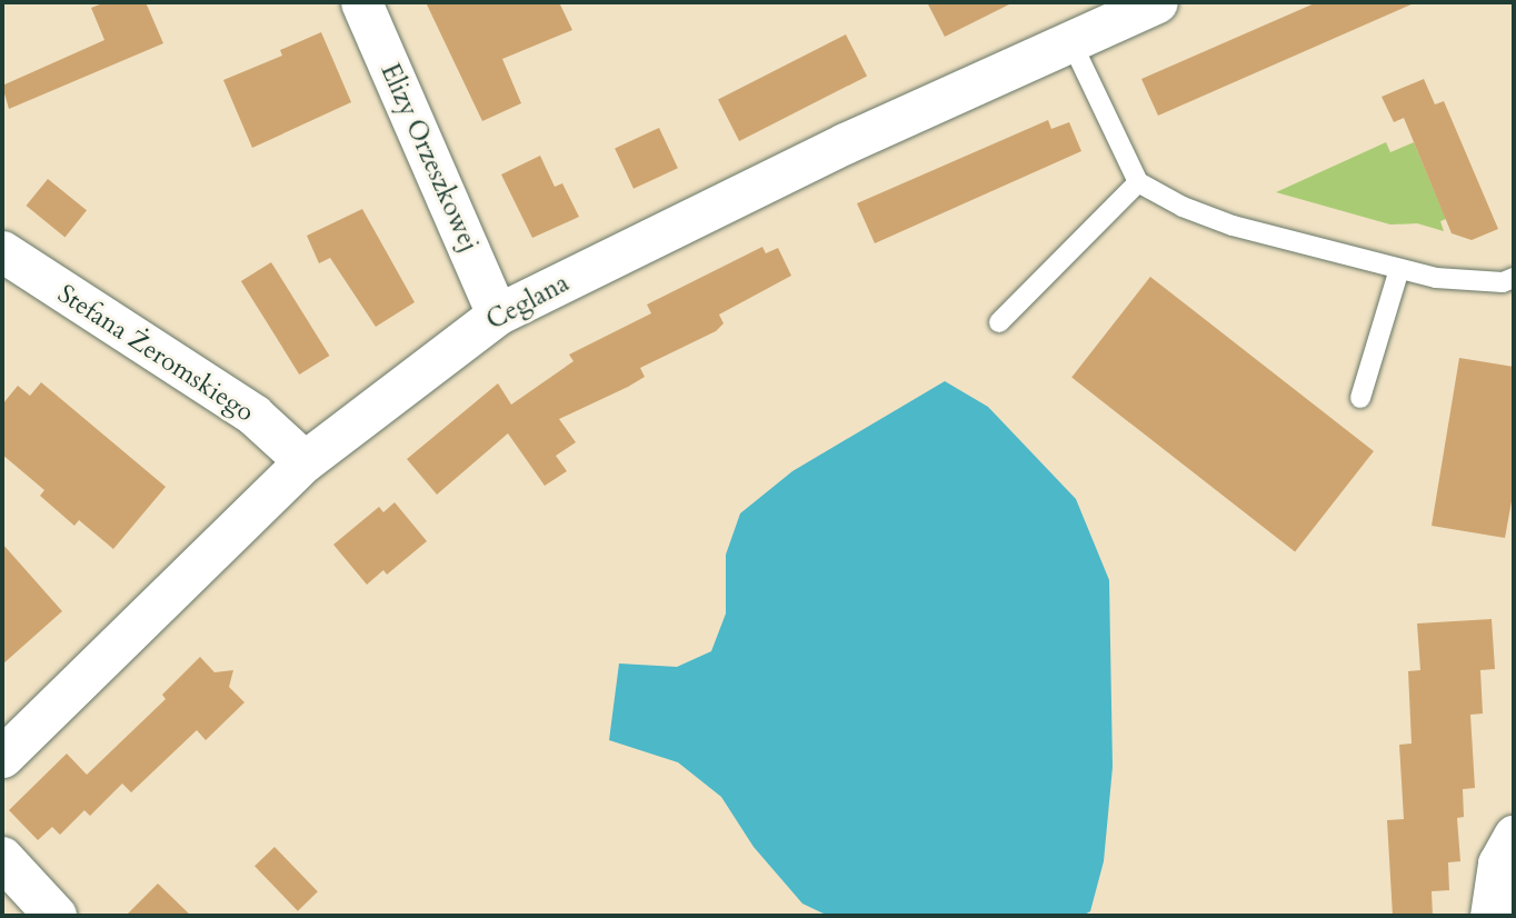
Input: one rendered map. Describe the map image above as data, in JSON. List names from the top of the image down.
{
  "streets": {
    "street": ["Elizy Orzeszkowej", "Ceglana", "Stefana Żeromskiego"]
  },
  "crossings": [
    ["Elizy Orzeszkowej", "Ceglana"],
    ["Ceglana", "Stefana Żeromskiego"]
  ]
}
